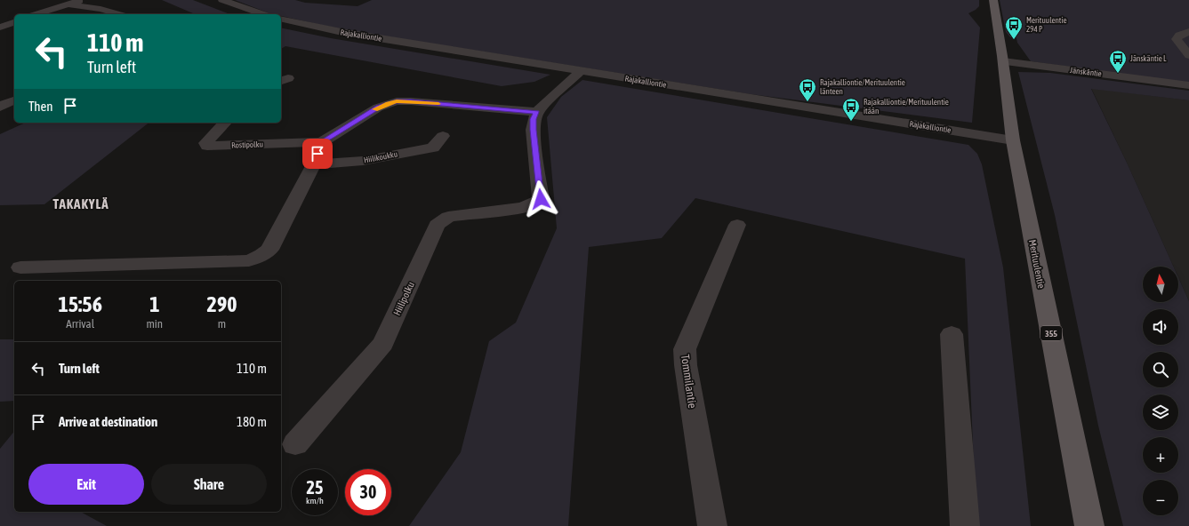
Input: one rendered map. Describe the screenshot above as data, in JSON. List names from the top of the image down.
{
  "streets": {
    "main road": ["Merituulentie", "355"],
    "street": [
      "Rajakalliontie",
      "Jänskäntie",
      "Rostipolku",
      "Hiilikoukku",
      "Hiilipolku",
      "Tommilantie"
    ]
  },
  "crossings": [
    ["Rajakalliontie", "Merituulentie"],
    ["Jänskäntie", "Merituulentie"]
  ],
  "districts": ["TAKAKYLÄ"],
  "places": {
    "bus stop": [
      "Merituulentie 294 P",
      "Jänskäntie L",
      "Rajakalliontie/Merituulentie länteen",
      "Rajakalliontie/Merituulentie itään"
    ]
  },
  "north": "top",
  "page": {
    "turn": ["110 m", "Turn left"],
    "then": "Then",
    "map_buttons": ["+", "−"],
    "eta": [
      "15:56",
      "Arrival",
      "1",
      "min",
      "290",
      "m"
    ],
    "list": [
      {
        "name": "Turn left",
        "value": "110 m"
      },
      {
        "name": "Arrive at destination",
        "value": "180 m"
      }
    ],
    "buttons": ["Exit", "Share"],
    "speed": "25 km/h",
    "limit": "30"
  }
}
